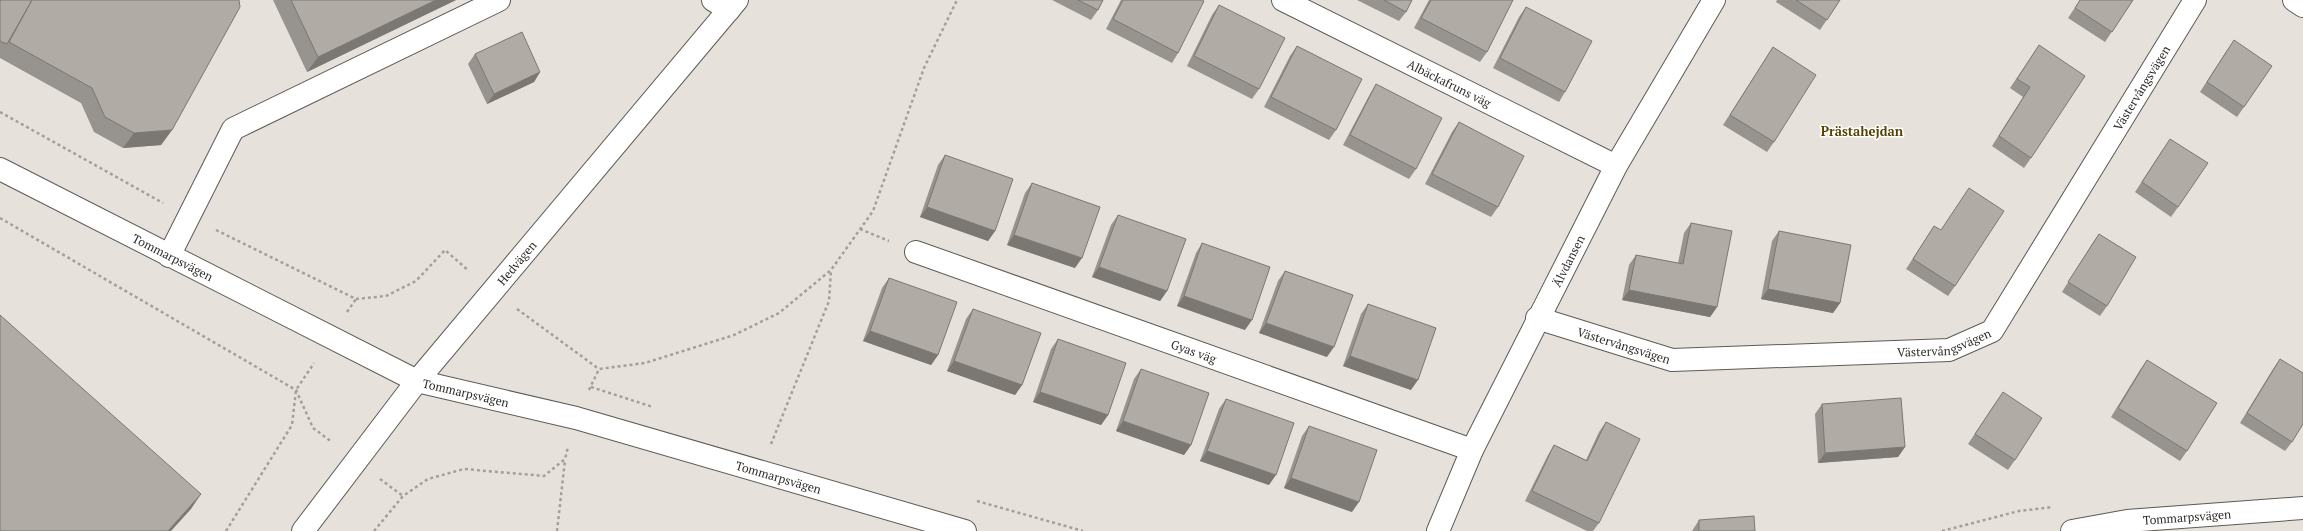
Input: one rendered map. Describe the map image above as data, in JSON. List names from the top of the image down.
{
  "streets": {
    "street": [
      "Albäckafruns väg",
      "Västervångsvägen",
      "Tommarpsvägen",
      "Älvdansen",
      "Hedvägen",
      "Gyas väg"
    ]
  },
  "crossings": [
    ["Albäckafruns väg", "Älvdansen"],
    ["Västervångsvägen", "Älvdansen"],
    ["Tommarpsvägen", "Hedvägen"],
    ["Älvdansen", "Gyas väg"]
  ],
  "districts": ["Prästahejdan"]
}
